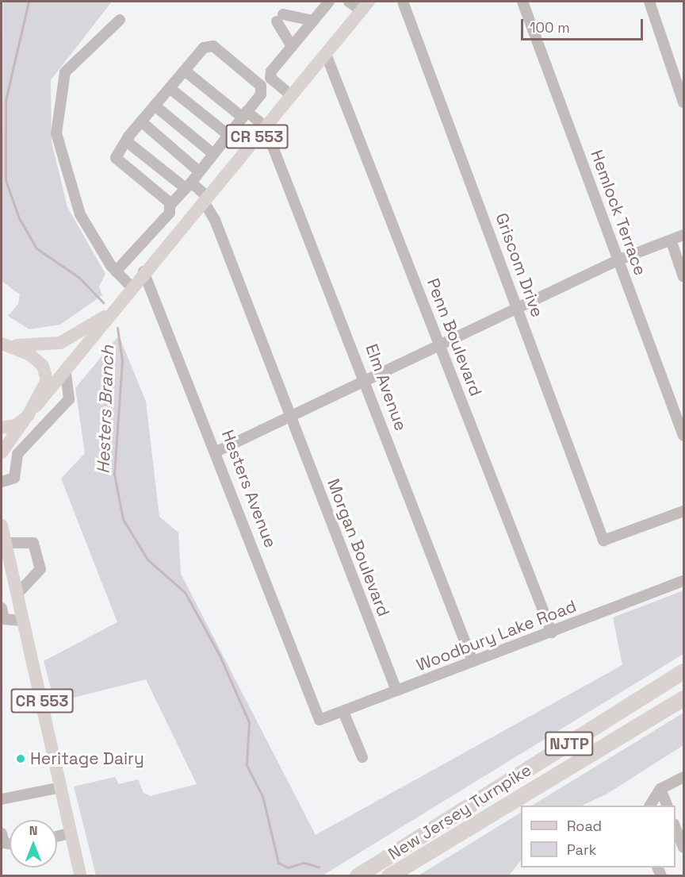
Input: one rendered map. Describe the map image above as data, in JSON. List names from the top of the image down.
{
  "streets": {
    "highway": ["NJTP", "New Jersey Turnpike"],
    "main road": ["CR 553"],
    "street": [
      "Hemlock Terrace",
      "Griscom Drive",
      "Penn Boulevard",
      "Elm Avenue",
      "Hesters Avenue",
      "Morgan Boulevard",
      "Woodbury Lake Road"
    ]
  },
  "crossings": [
    ["CR 553", "Penn Boulevard"],
    ["CR 553", "Elm Avenue"],
    ["CR 553", "Hesters Avenue"],
    ["CR 553", "Morgan Boulevard"],
    ["Penn Boulevard", "Woodbury Lake Road"],
    ["Elm Avenue", "Woodbury Lake Road"],
    ["Hesters Avenue", "Woodbury Lake Road"],
    ["Morgan Boulevard", "Woodbury Lake Road"]
  ],
  "water": ["Hesters Branch"],
  "places": ["Heritage Dairy"],
  "legend": ["Road", "Park"],
  "scale_bar": "100 m",
  "north": "top"
}
